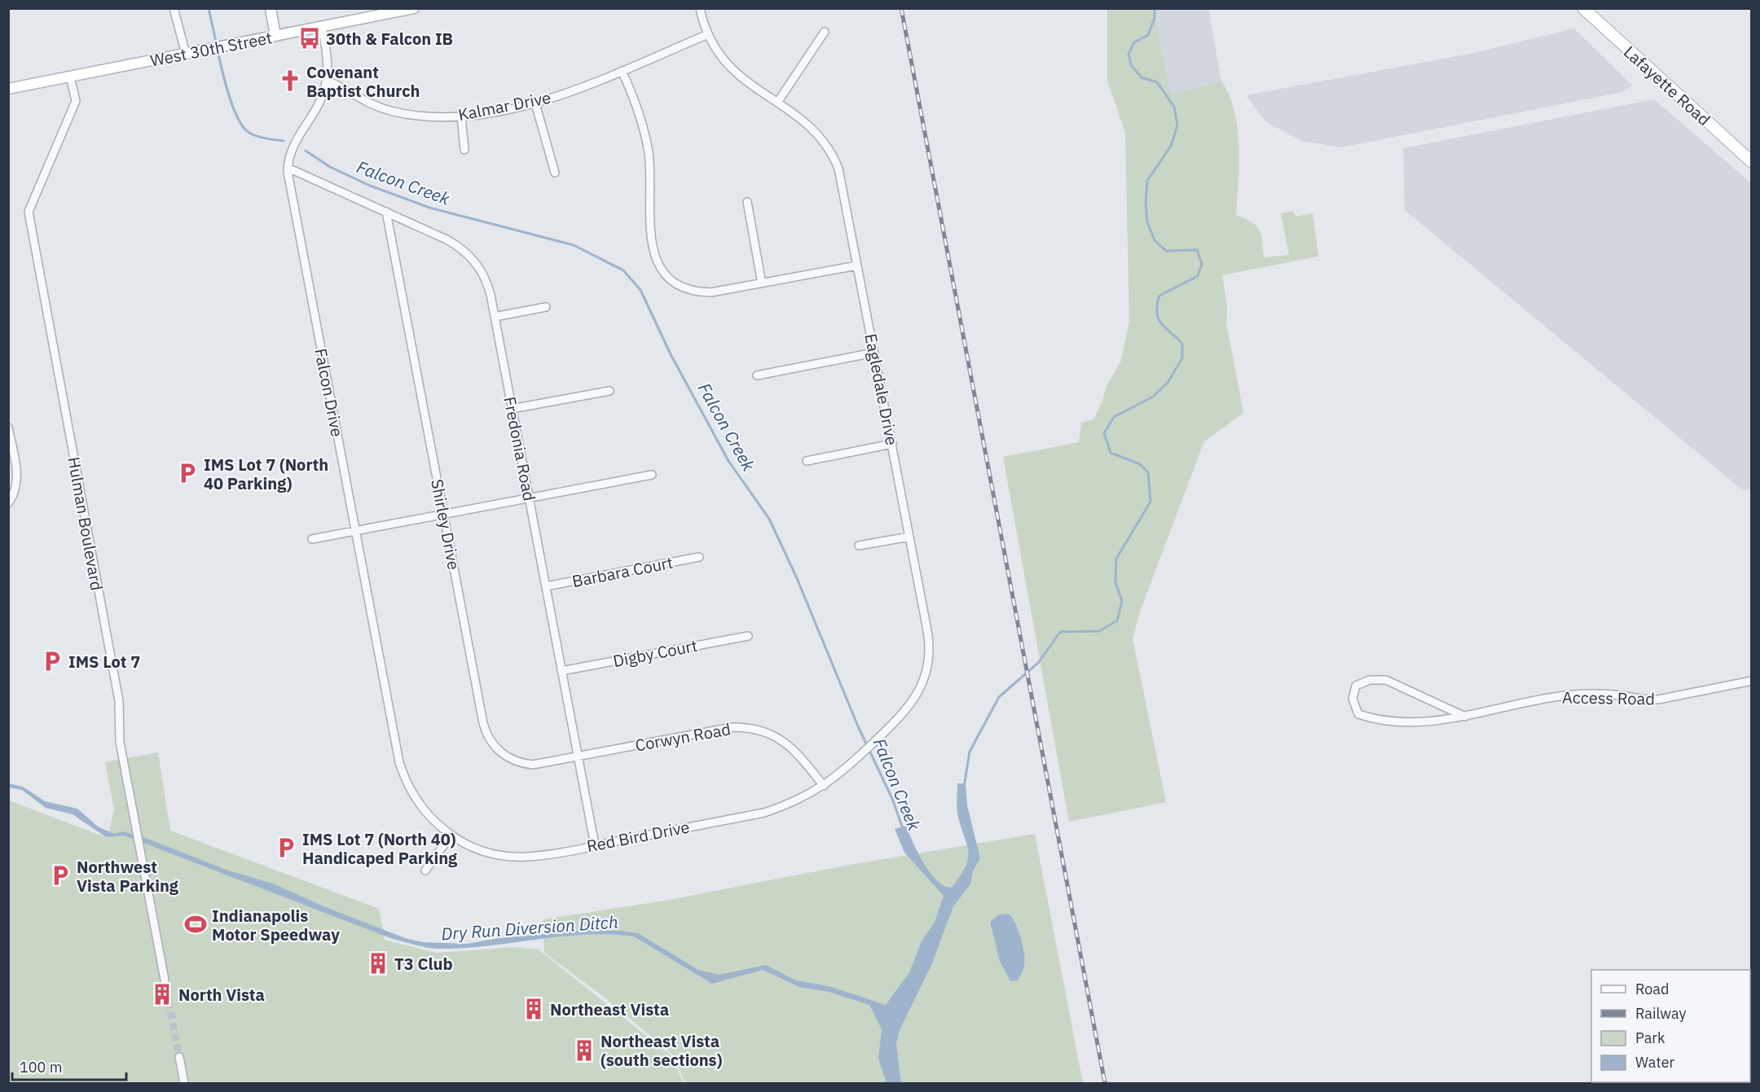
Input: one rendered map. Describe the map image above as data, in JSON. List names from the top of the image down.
{
  "streets": {
    "main road": ["West 30th Street", "Lafayette Road"],
    "street": [
      "Kalmar Drive",
      "Eagledale Drive",
      "Falcon Drive",
      "Fredonia Road",
      "Hulman Boulevard",
      "Shirley Drive",
      "Barbara Court",
      "Digby Court",
      "Access Road",
      "Corwyn Road",
      "Red Bird Drive"
    ]
  },
  "crossings": [
    ["West 30th Street", "Falcon Drive"],
    ["West 30th Street", "Hulman Boulevard"],
    ["Kalmar Drive", "Eagledale Drive"],
    ["Kalmar Drive", "Falcon Drive"],
    ["Eagledale Drive", "Corwyn Road"],
    ["Eagledale Drive", "Red Bird Drive"],
    ["Falcon Drive", "Fredonia Road"],
    ["Falcon Drive", "Red Bird Drive"],
    ["Fredonia Road", "Shirley Drive"],
    ["Fredonia Road", "Barbara Court"],
    ["Fredonia Road", "Digby Court"],
    ["Fredonia Road", "Corwyn Road"],
    ["Fredonia Road", "Red Bird Drive"],
    ["Shirley Drive", "Corwyn Road"],
    ["Corwyn Road", "Red Bird Drive"]
  ],
  "water": ["Falcon Creek", "Dry Run Diversion Ditch"],
  "places": {
    "bus stop": ["30th & Falcon IB"],
    "church": ["Covenant Baptist Church"],
    "parking": [
      "IMS Lot 7 (North 40 Parking)",
      "IMS Lot 7",
      "IMS Lot 7 (North 40) Handicaped Parking",
      "Northwest Vista Parking"
    ],
    "sports": ["Indianapolis Motor Speedway"],
    "building": [
      "T3 Club",
      "North Vista",
      "Northeast Vista",
      "Northeast Vista (south sections)"
    ]
  },
  "legend": [
    "Road",
    "Railway",
    "Park",
    "Water"
  ],
  "scale_bar": "100 m"
}
